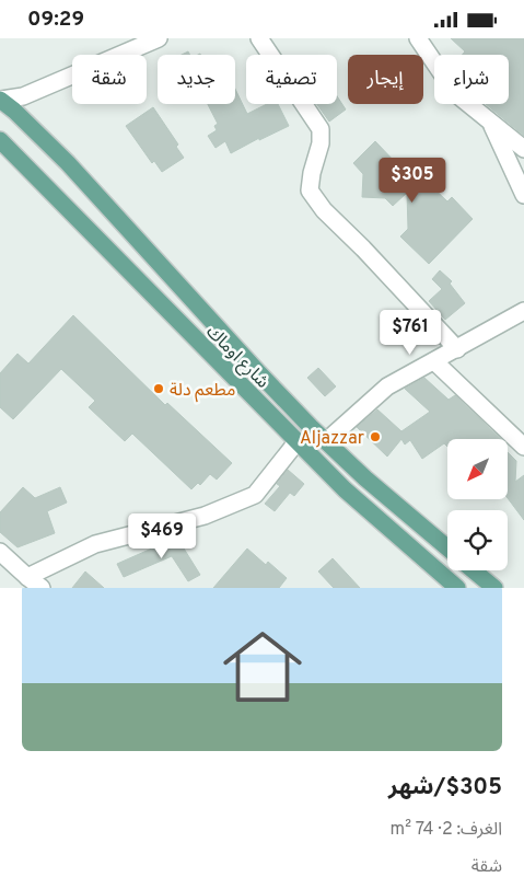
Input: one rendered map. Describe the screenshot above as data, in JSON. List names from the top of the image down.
{
  "streets": {
    "main road": ["شارع اوماك"]
  },
  "places": ["مطعم دلة", "Aljazzar"],
  "north": "bottom left",
  "page": {
    "status": "09:29",
    "chip": [
      "شراء",
      "إيجار",
      "تصفية",
      "جديد",
      "شقة"
    ],
    "price": ["$305", "$761", "$469"],
    "list": [
      {
        "name": "$305/شهر",
        "note": "الغرف: 2 · 74 m² · شقة"
      }
    ]
  }
}
